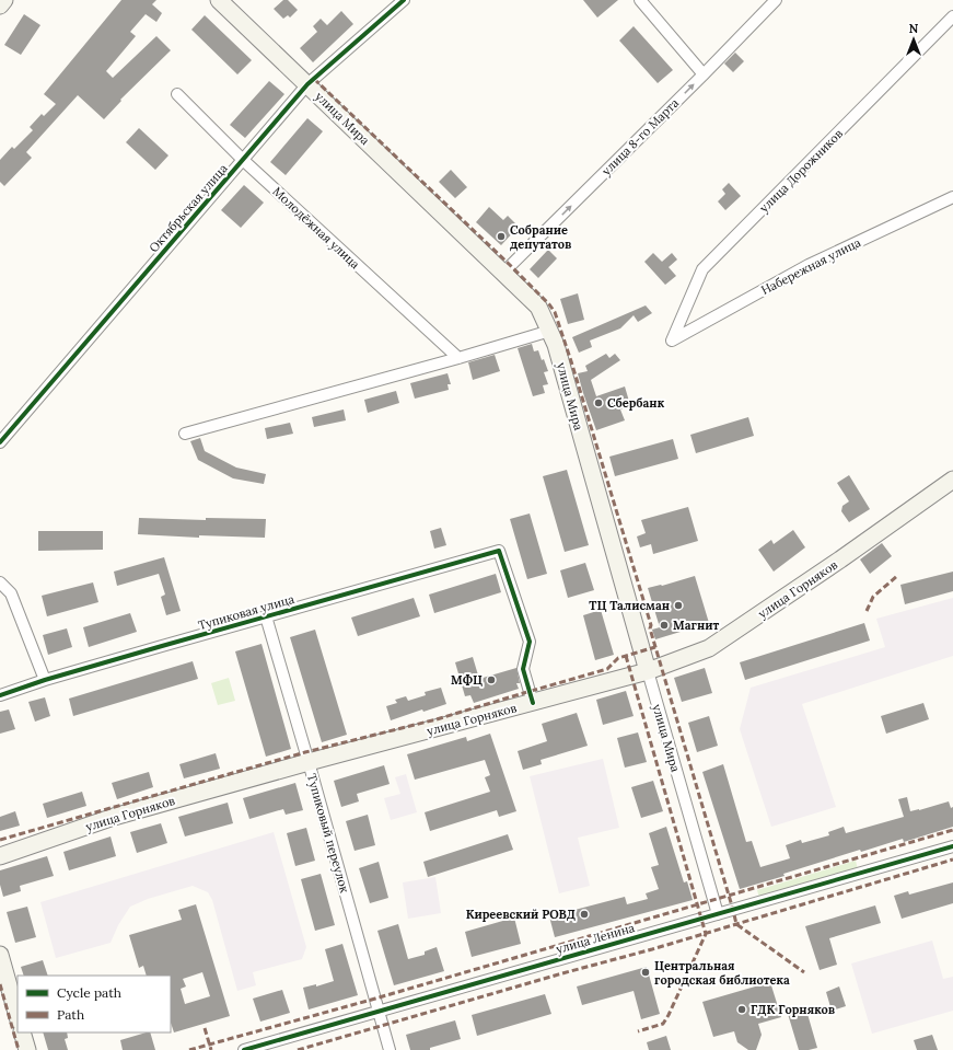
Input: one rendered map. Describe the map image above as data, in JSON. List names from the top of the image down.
{
  "streets": {
    "main road": ["улица Мира", "улица Горняков"],
    "street": [
      "улица 8-го Марта",
      "улица Дорожников",
      "Октябрьская улица",
      "Молодёжная улица",
      "Набережная улица",
      "Тупиковая улица",
      "Тупиковый переулок",
      "улица Ленина"
    ]
  },
  "crossings": [
    ["улица Мира", "улица 8-го Марта"],
    ["улица Мира", "Октябрьская улица"],
    ["улица Мира", "улица Горняков"],
    ["улица Мира", "улица Ленина"],
    ["улица Дорожников", "Набережная улица"],
    ["Октябрьская улица", "Молодёжная улица"],
    ["улица Горняков", "Тупиковая улица"],
    ["улица Горняков", "Тупиковый переулок"],
    ["Тупиковая улица", "Тупиковый переулок"],
    ["Тупиковый переулок", "улица Ленина"]
  ],
  "one_way": ["улица 8-го Марта"],
  "places": [
    "Собрание депутатов",
    "Сбербанк",
    "ТЦ Талисман",
    "Магнит",
    "МФЦ",
    "Киреевский РОВД",
    "Центральная городская библиотека",
    "ГДК Горняков"
  ],
  "legend": ["Cycle path", "Path"],
  "north": "top"
}
